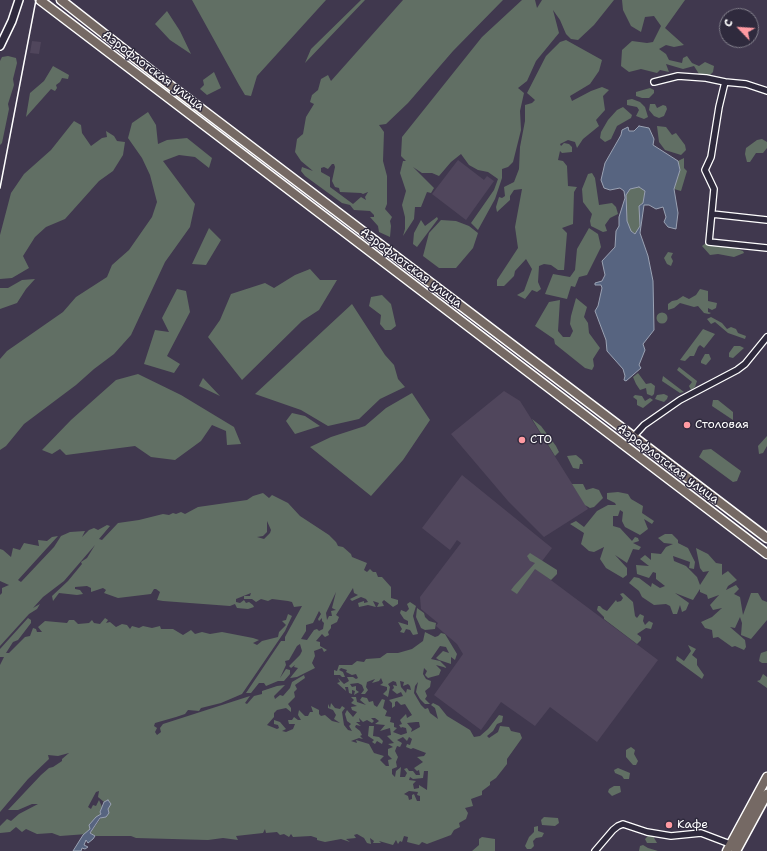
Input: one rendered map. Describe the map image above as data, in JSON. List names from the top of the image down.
{
  "streets": {
    "main road": ["Аэрофлотская улица"]
  },
  "places": ["Столовая", "СТО", "Кафе"],
  "north": "top left"
}
